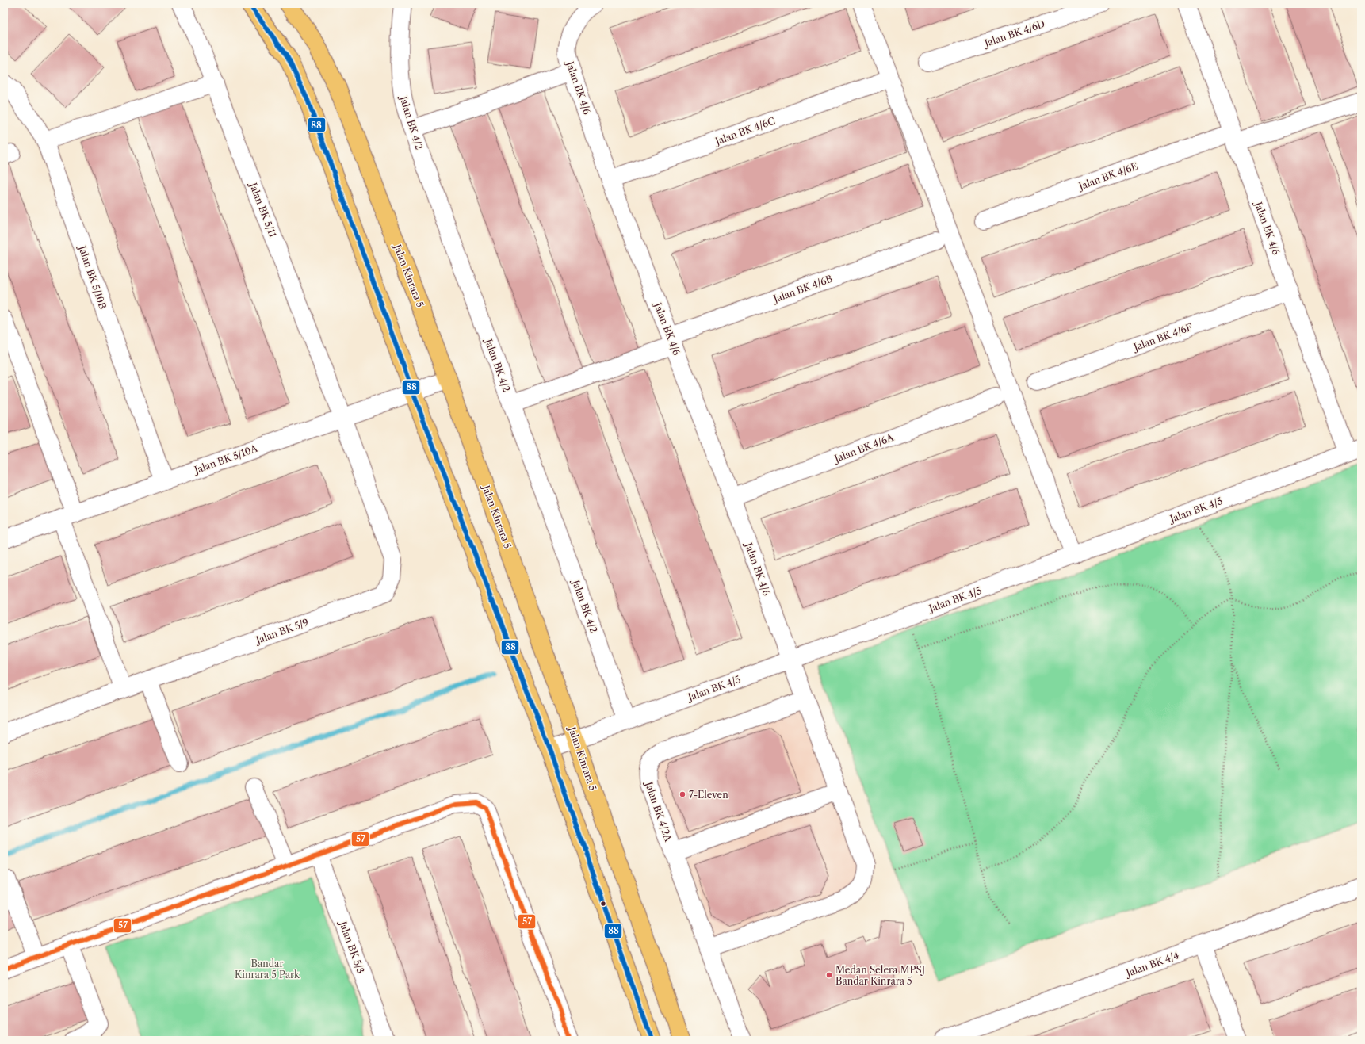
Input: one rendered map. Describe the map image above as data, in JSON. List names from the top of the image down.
{
  "streets": {
    "main road": ["Jalan Kinrara 5"],
    "street": [
      "Jalan BK 4/6D",
      "Jalan BK 4/6",
      "Jalan BK 4/2",
      "Jalan BK 4/6C",
      "Jalan BK 4/6E",
      "Jalan BK 5/11",
      "Jalan BK 5/10B",
      "Jalan BK 4/6B",
      "Jalan BK 4/6F",
      "Jalan BK 4/6A",
      "Jalan BK 5/10A",
      "Jalan BK 4/5",
      "Jalan BK 5/9",
      "Jalan BK 4/2A",
      "Jalan BK 5/3",
      "Jalan BK 4/4"
    ]
  },
  "crossings": [
    ["Jalan BK 4/6", "Jalan BK 4/6C"],
    ["Jalan BK 4/6", "Jalan BK 4/6E"],
    ["Jalan BK 4/6", "Jalan BK 4/6B"],
    ["Jalan BK 4/6", "Jalan BK 4/6F"],
    ["Jalan BK 4/6", "Jalan BK 4/6A"],
    ["Jalan BK 4/6", "Jalan BK 4/5"],
    ["Jalan BK 4/2", "Jalan BK 4/6B"],
    ["Jalan BK 4/2", "Jalan BK 4/5"],
    ["Jalan BK 5/11", "Jalan BK 5/10A"],
    ["Jalan BK 5/11", "Jalan BK 5/9"],
    ["Jalan Kinrara 5", "Jalan BK 5/10A"],
    ["Jalan Kinrara 5", "Jalan BK 4/5"],
    ["Jalan BK 5/10B", "Jalan BK 5/10A"],
    ["Jalan BK 5/10A", "Jalan BK 5/9"]
  ],
  "parks": ["Bandar Kinrara 5 Park"],
  "places": ["7-Eleven", "Medan Selera MPSJ Bandar Kinrara 5"],
  "lines": ["transit line 88", "transit line 57"]
}
